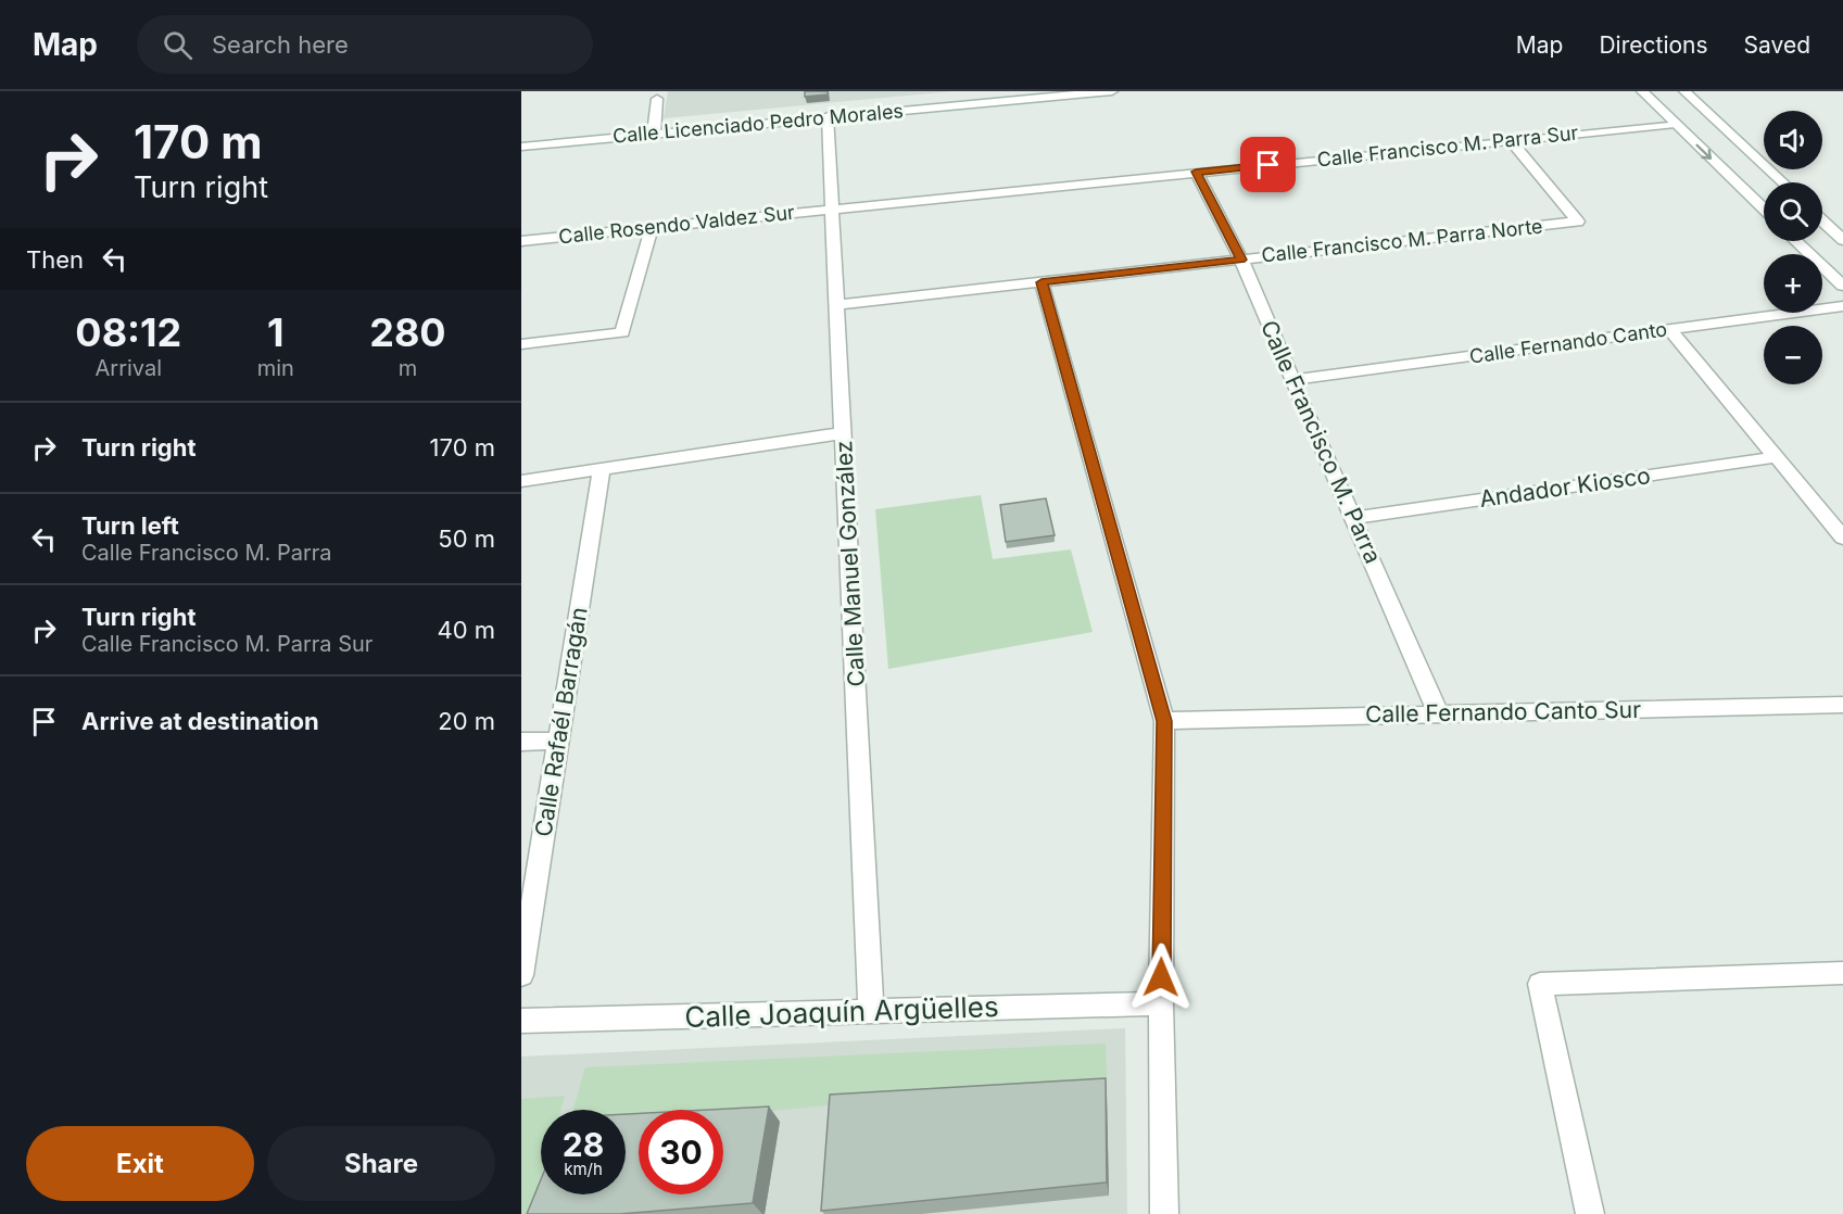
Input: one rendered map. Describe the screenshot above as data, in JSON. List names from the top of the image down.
{
  "streets": {
    "street": [
      "Calle Licenciado Pedro Morales",
      "Calle Francisco M. Parra Sur",
      "Calle Rosendo Valdez Sur",
      "Calle Francisco M. Parra Norte",
      "Calle Fernando Canto",
      "Calle Francisco M. Parra",
      "Andador Kiosco",
      "Calle Manuel González",
      "Calle Fernando Canto Sur",
      "Calle Rafaél Barragán",
      "Calle Joaquín Argüelles"
    ]
  },
  "crossings": [
    ["Calle Licenciado Pedro Morales", "Calle Manuel González"],
    ["Calle Francisco M. Parra Sur", "Calle Rosendo Valdez Sur"],
    ["Calle Francisco M. Parra Sur", "Calle Francisco M. Parra Norte"],
    ["Calle Francisco M. Parra Sur", "Calle Francisco M. Parra"],
    ["Calle Francisco M. Parra Sur", "Calle Manuel González"],
    ["Calle Rosendo Valdez Sur", "Calle Manuel González"],
    ["Calle Francisco M. Parra Norte", "Calle Francisco M. Parra"],
    ["Calle Francisco M. Parra Norte", "Calle Manuel González"],
    ["Calle Fernando Canto", "Calle Francisco M. Parra"],
    ["Calle Francisco M. Parra", "Andador Kiosco"],
    ["Calle Francisco M. Parra", "Calle Fernando Canto Sur"],
    ["Calle Manuel González", "Calle Joaquín Argüelles"]
  ],
  "page": {
    "header": "Map",
    "search": "Search here",
    "nav": ["Map", "Directions", "Saved"],
    "turn": ["170 m", "Turn right"],
    "map_buttons": ["+", "−"],
    "then": "Then",
    "eta": [
      "08:12",
      "Arrival",
      "1",
      "min",
      "280",
      "m"
    ],
    "list": [
      {
        "name": "Turn right",
        "value": "170 m"
      },
      {
        "name": "Turn left",
        "note": "Calle Francisco M. Parra",
        "value": "50 m"
      },
      {
        "name": "Turn right",
        "note": "Calle Francisco M. Parra Sur",
        "value": "40 m"
      },
      {
        "name": "Arrive at destination",
        "value": "20 m"
      }
    ],
    "speed": "28 km/h",
    "limit": "30",
    "buttons": ["Exit", "Share"]
  }
}
